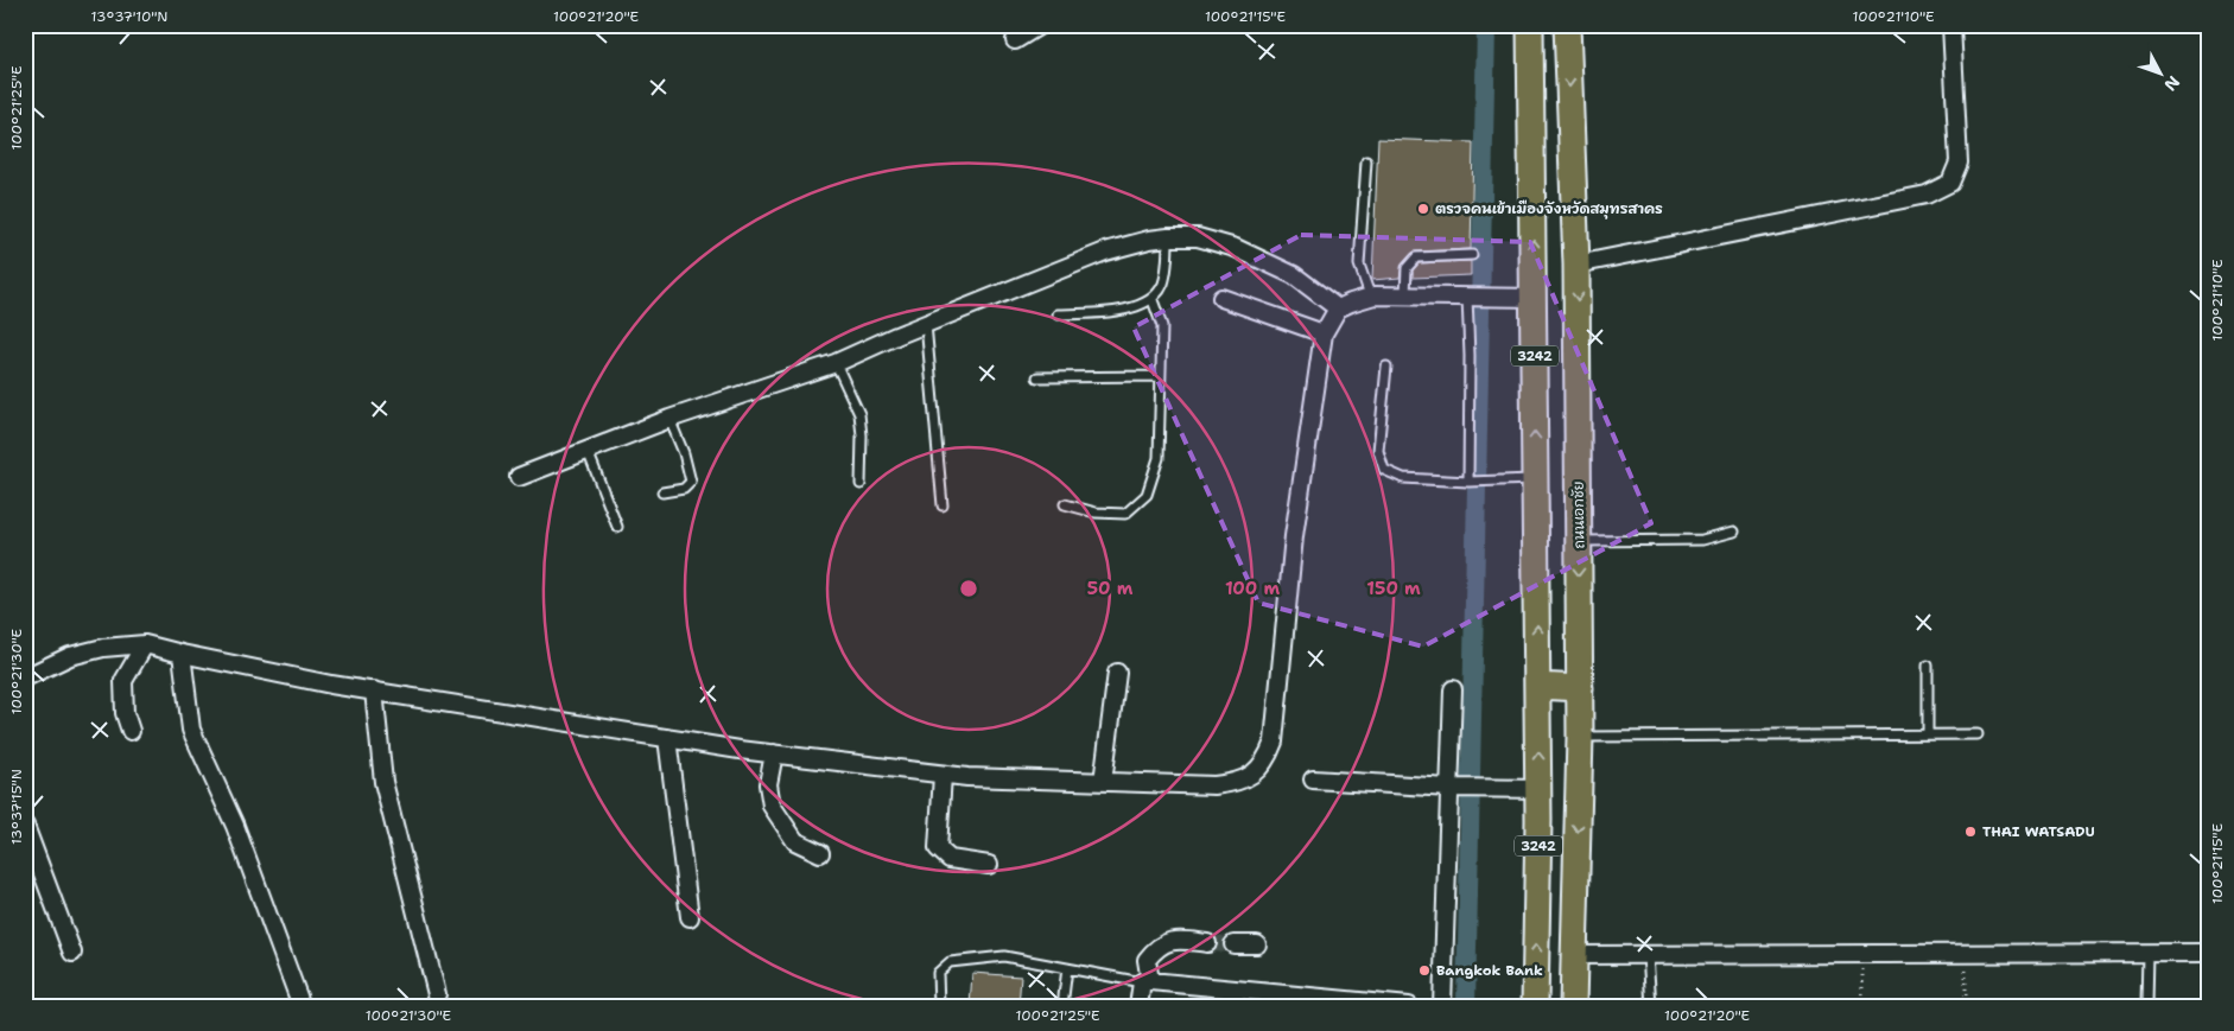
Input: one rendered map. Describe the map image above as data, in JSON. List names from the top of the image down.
{
  "streets": {
    "main road": ["3242", "ถนนเอกชัย"]
  },
  "places": ["ตรวจคนเข้าเมืองจังหวัดสมุทรสาคร", "THAI WATSADU", "Bangkok Bank"],
  "north": "bottom right",
  "coordinates": [
    "13°37'10\"N",
    "100°21'20\"E",
    "100°21'15\"E",
    "100°21'10\"E",
    "100°21'25\"E",
    "100°21'30\"E",
    "13°37'15\"N"
  ],
  "rings": ["50 m", "100 m", "150 m"]
}
